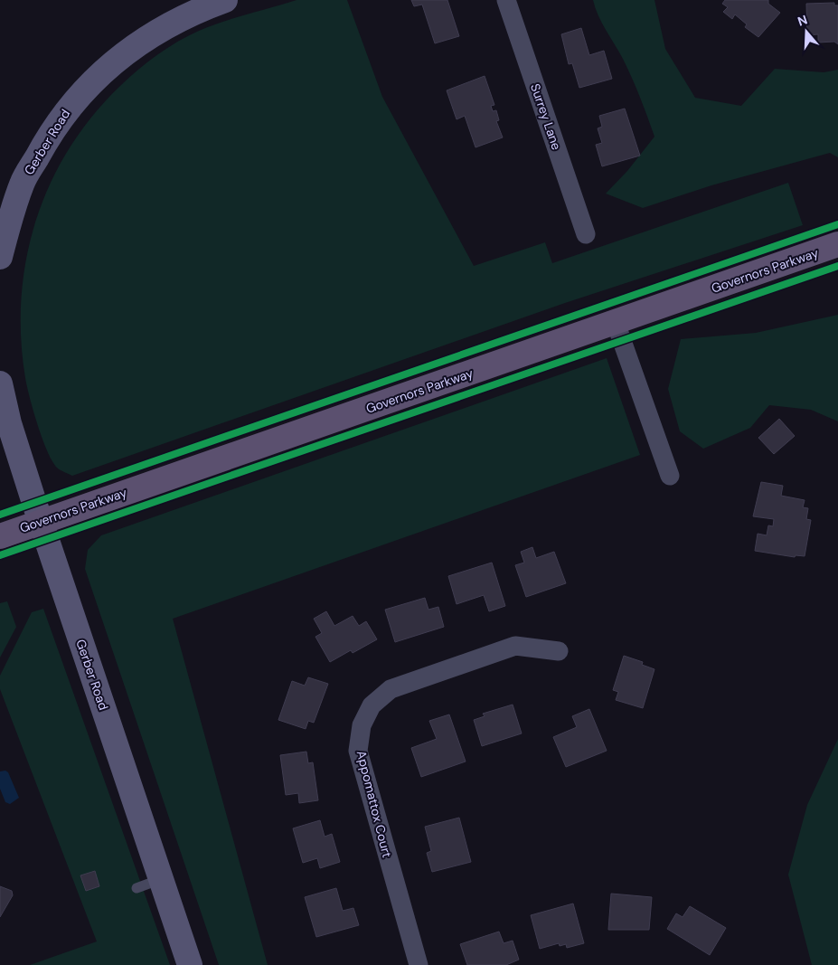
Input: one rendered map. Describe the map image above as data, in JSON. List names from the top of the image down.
{
  "streets": {
    "main road": ["Governors Parkway"],
    "street": ["Surrey Lane", "Gerber Road", "Appomattox Court"]
  },
  "crossings": [
    ["Gerber Road", "Governors Parkway"]
  ],
  "north": "top"
}
